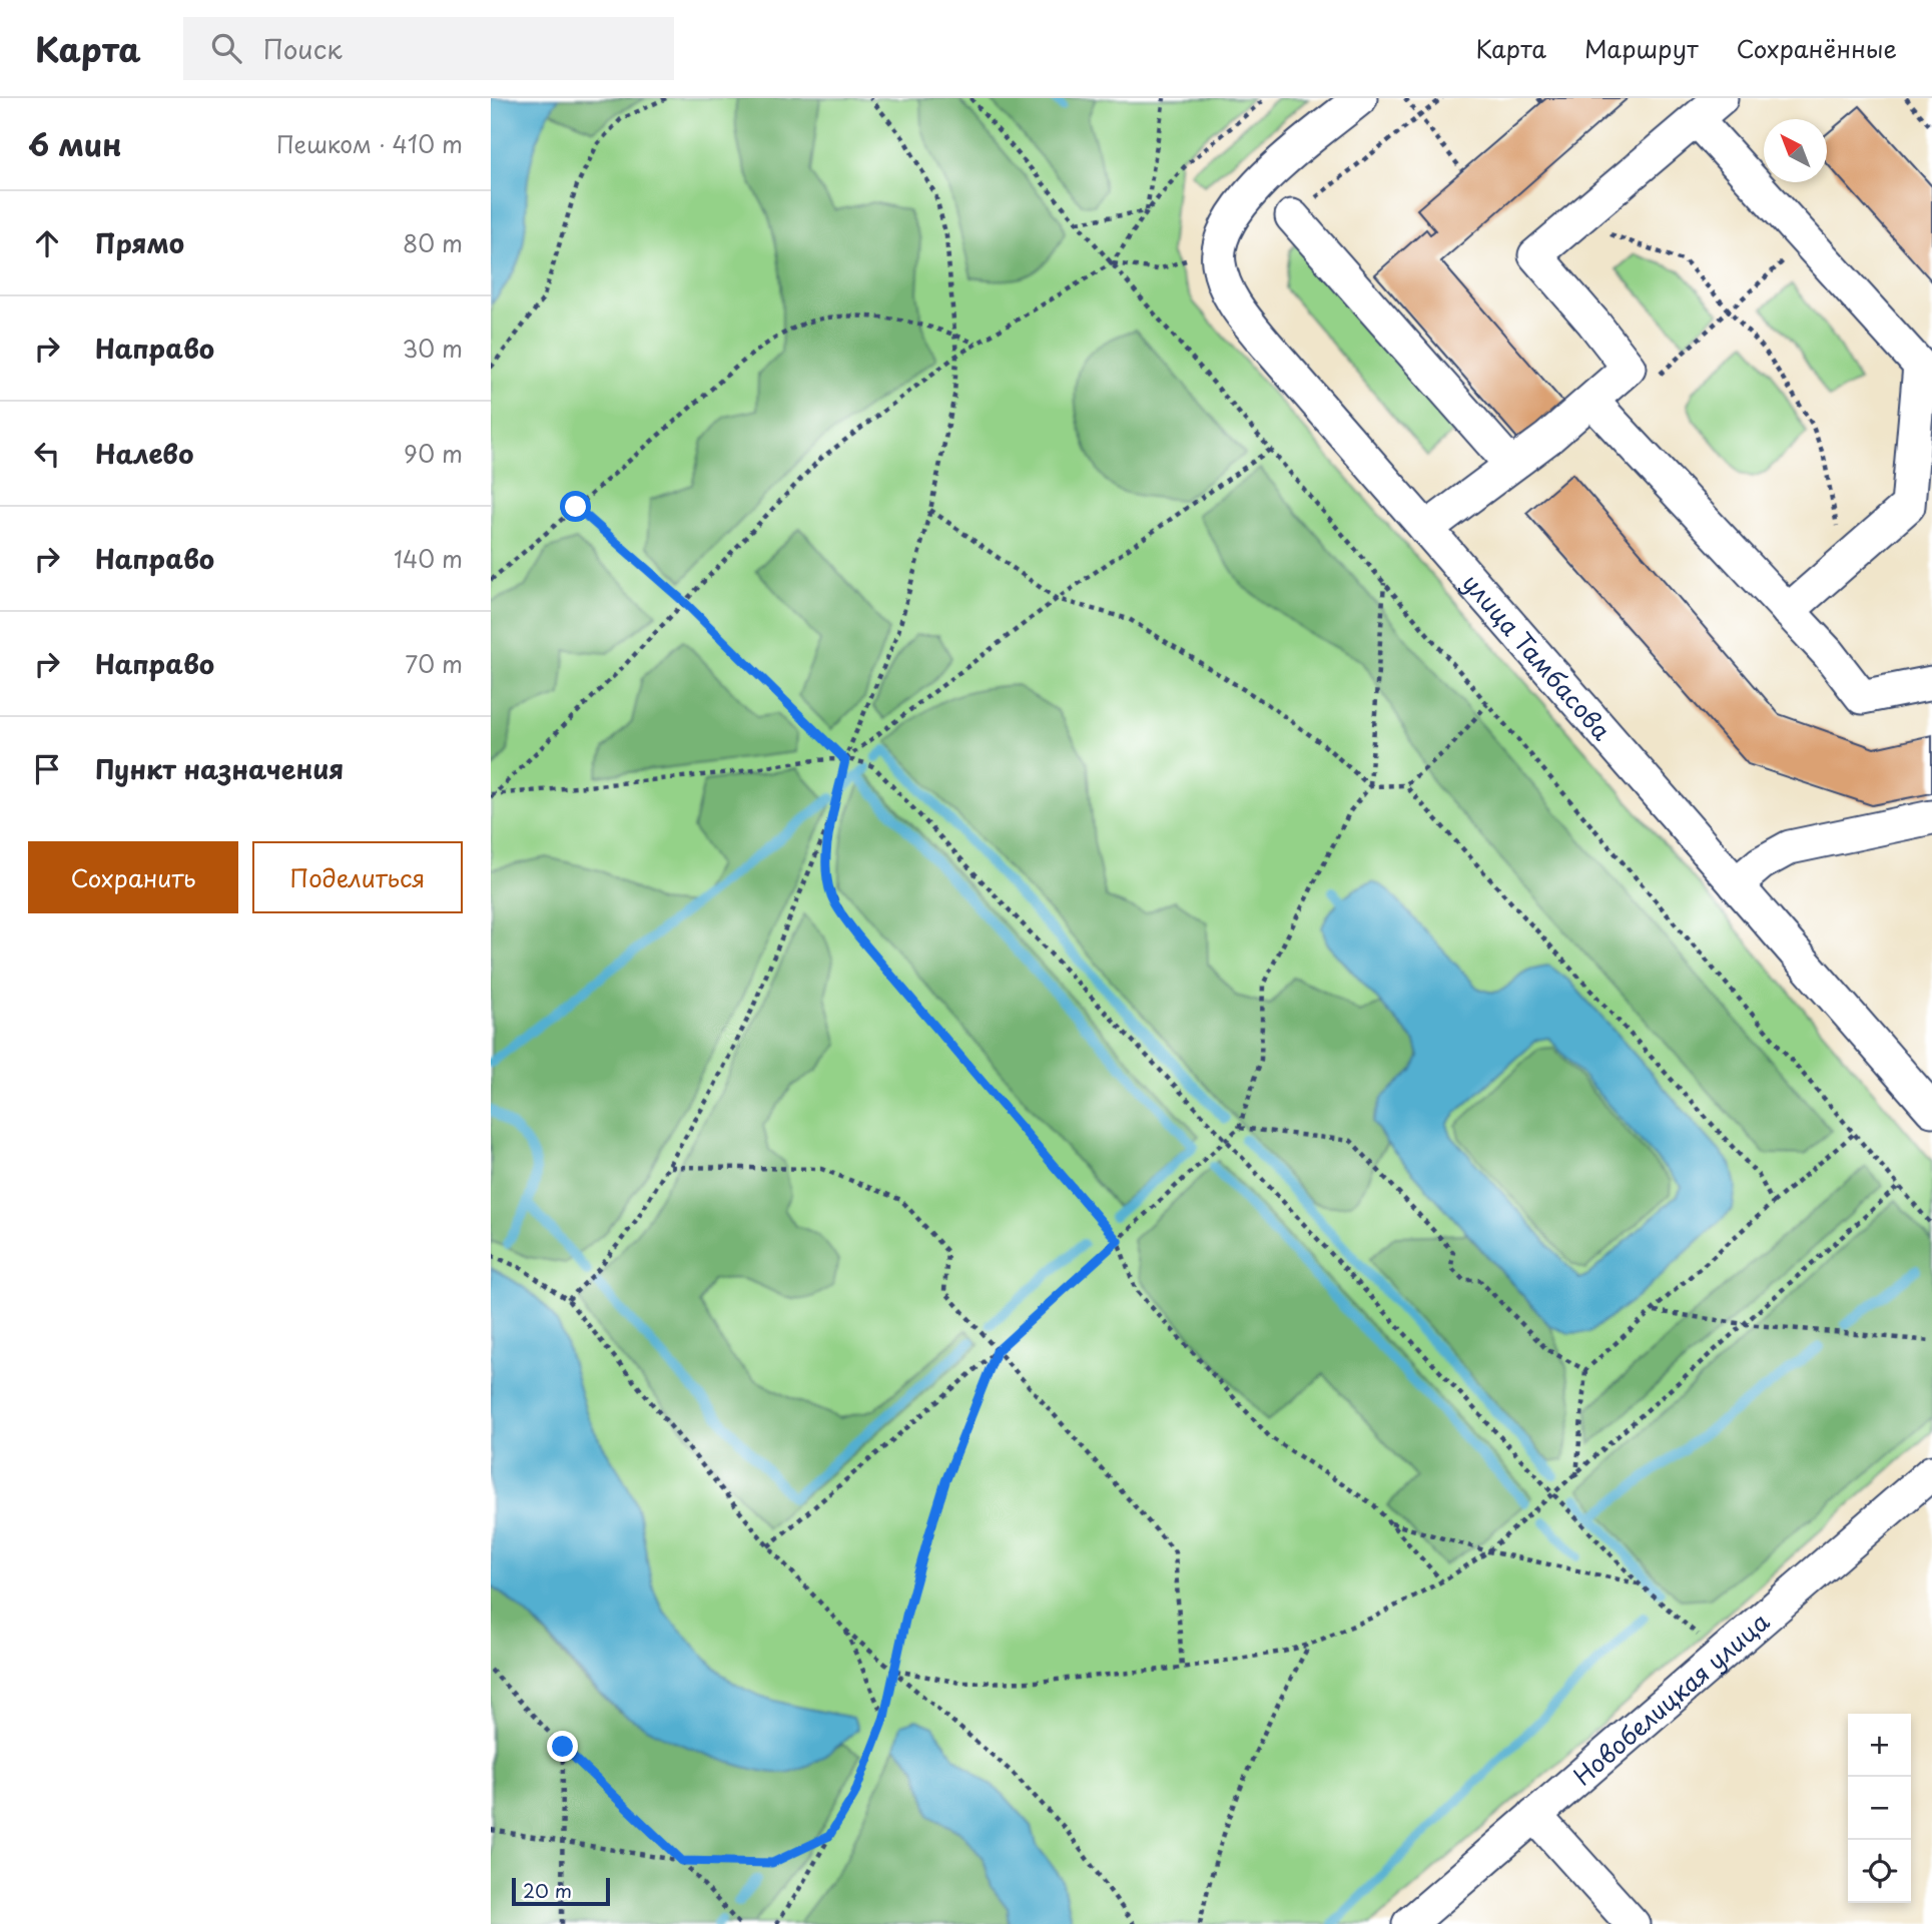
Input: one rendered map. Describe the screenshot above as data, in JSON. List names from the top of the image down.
{
  "streets": {
    "street": ["улица Тамбасова", "Новобелицкая улица"]
  },
  "scale_bar": "20 m",
  "north": "top left",
  "page": {
    "header": "Карта",
    "search": "Поиск",
    "nav": ["Карта", "Маршрут", "Сохранённые"],
    "heading": ["6 мин", "Пешком · 410 m"],
    "list": [
      ["Прямо", "80 m"],
      ["Направо", "30 m"],
      ["Налево", "90 m"],
      ["Направо", "140 m"],
      ["Направо", "70 m"],
      "Пункт назначения"
    ],
    "buttons": ["Сохранить", "Поделиться"],
    "map_buttons": ["+", "−"],
    "scale": "20 m"
  }
}
